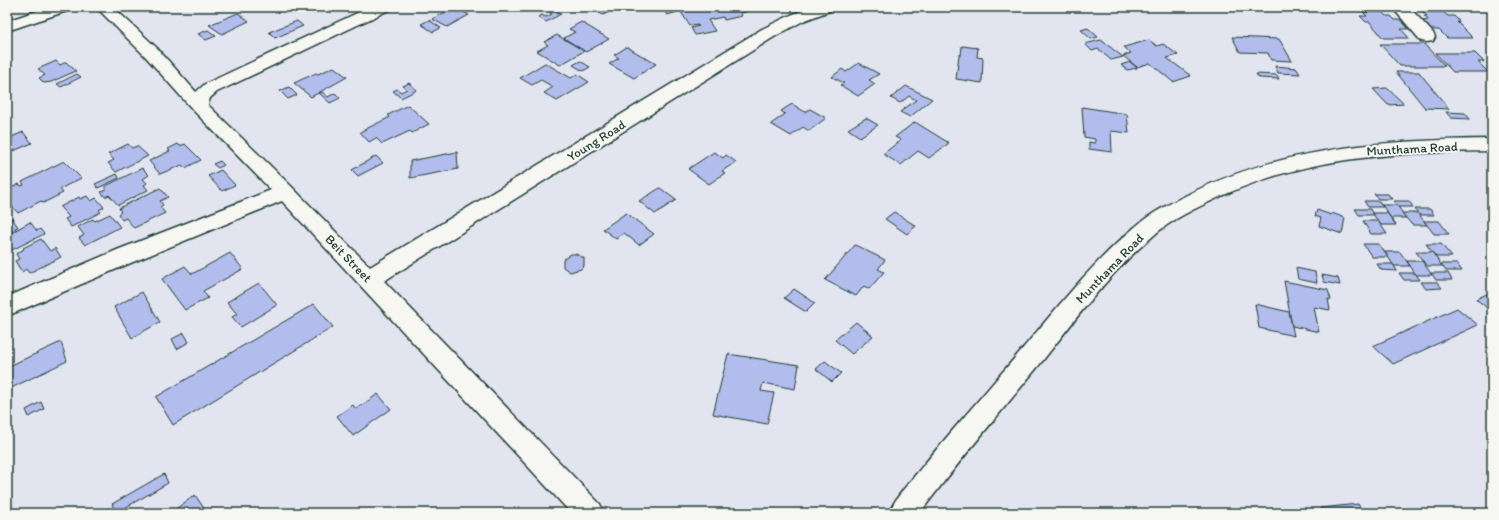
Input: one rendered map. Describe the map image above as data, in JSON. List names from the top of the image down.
{
  "streets": {
    "street": ["Young Road", "Munthama Road", "Beit Street"]
  },
  "crossings": [
    ["Young Road", "Beit Street"]
  ]
}
